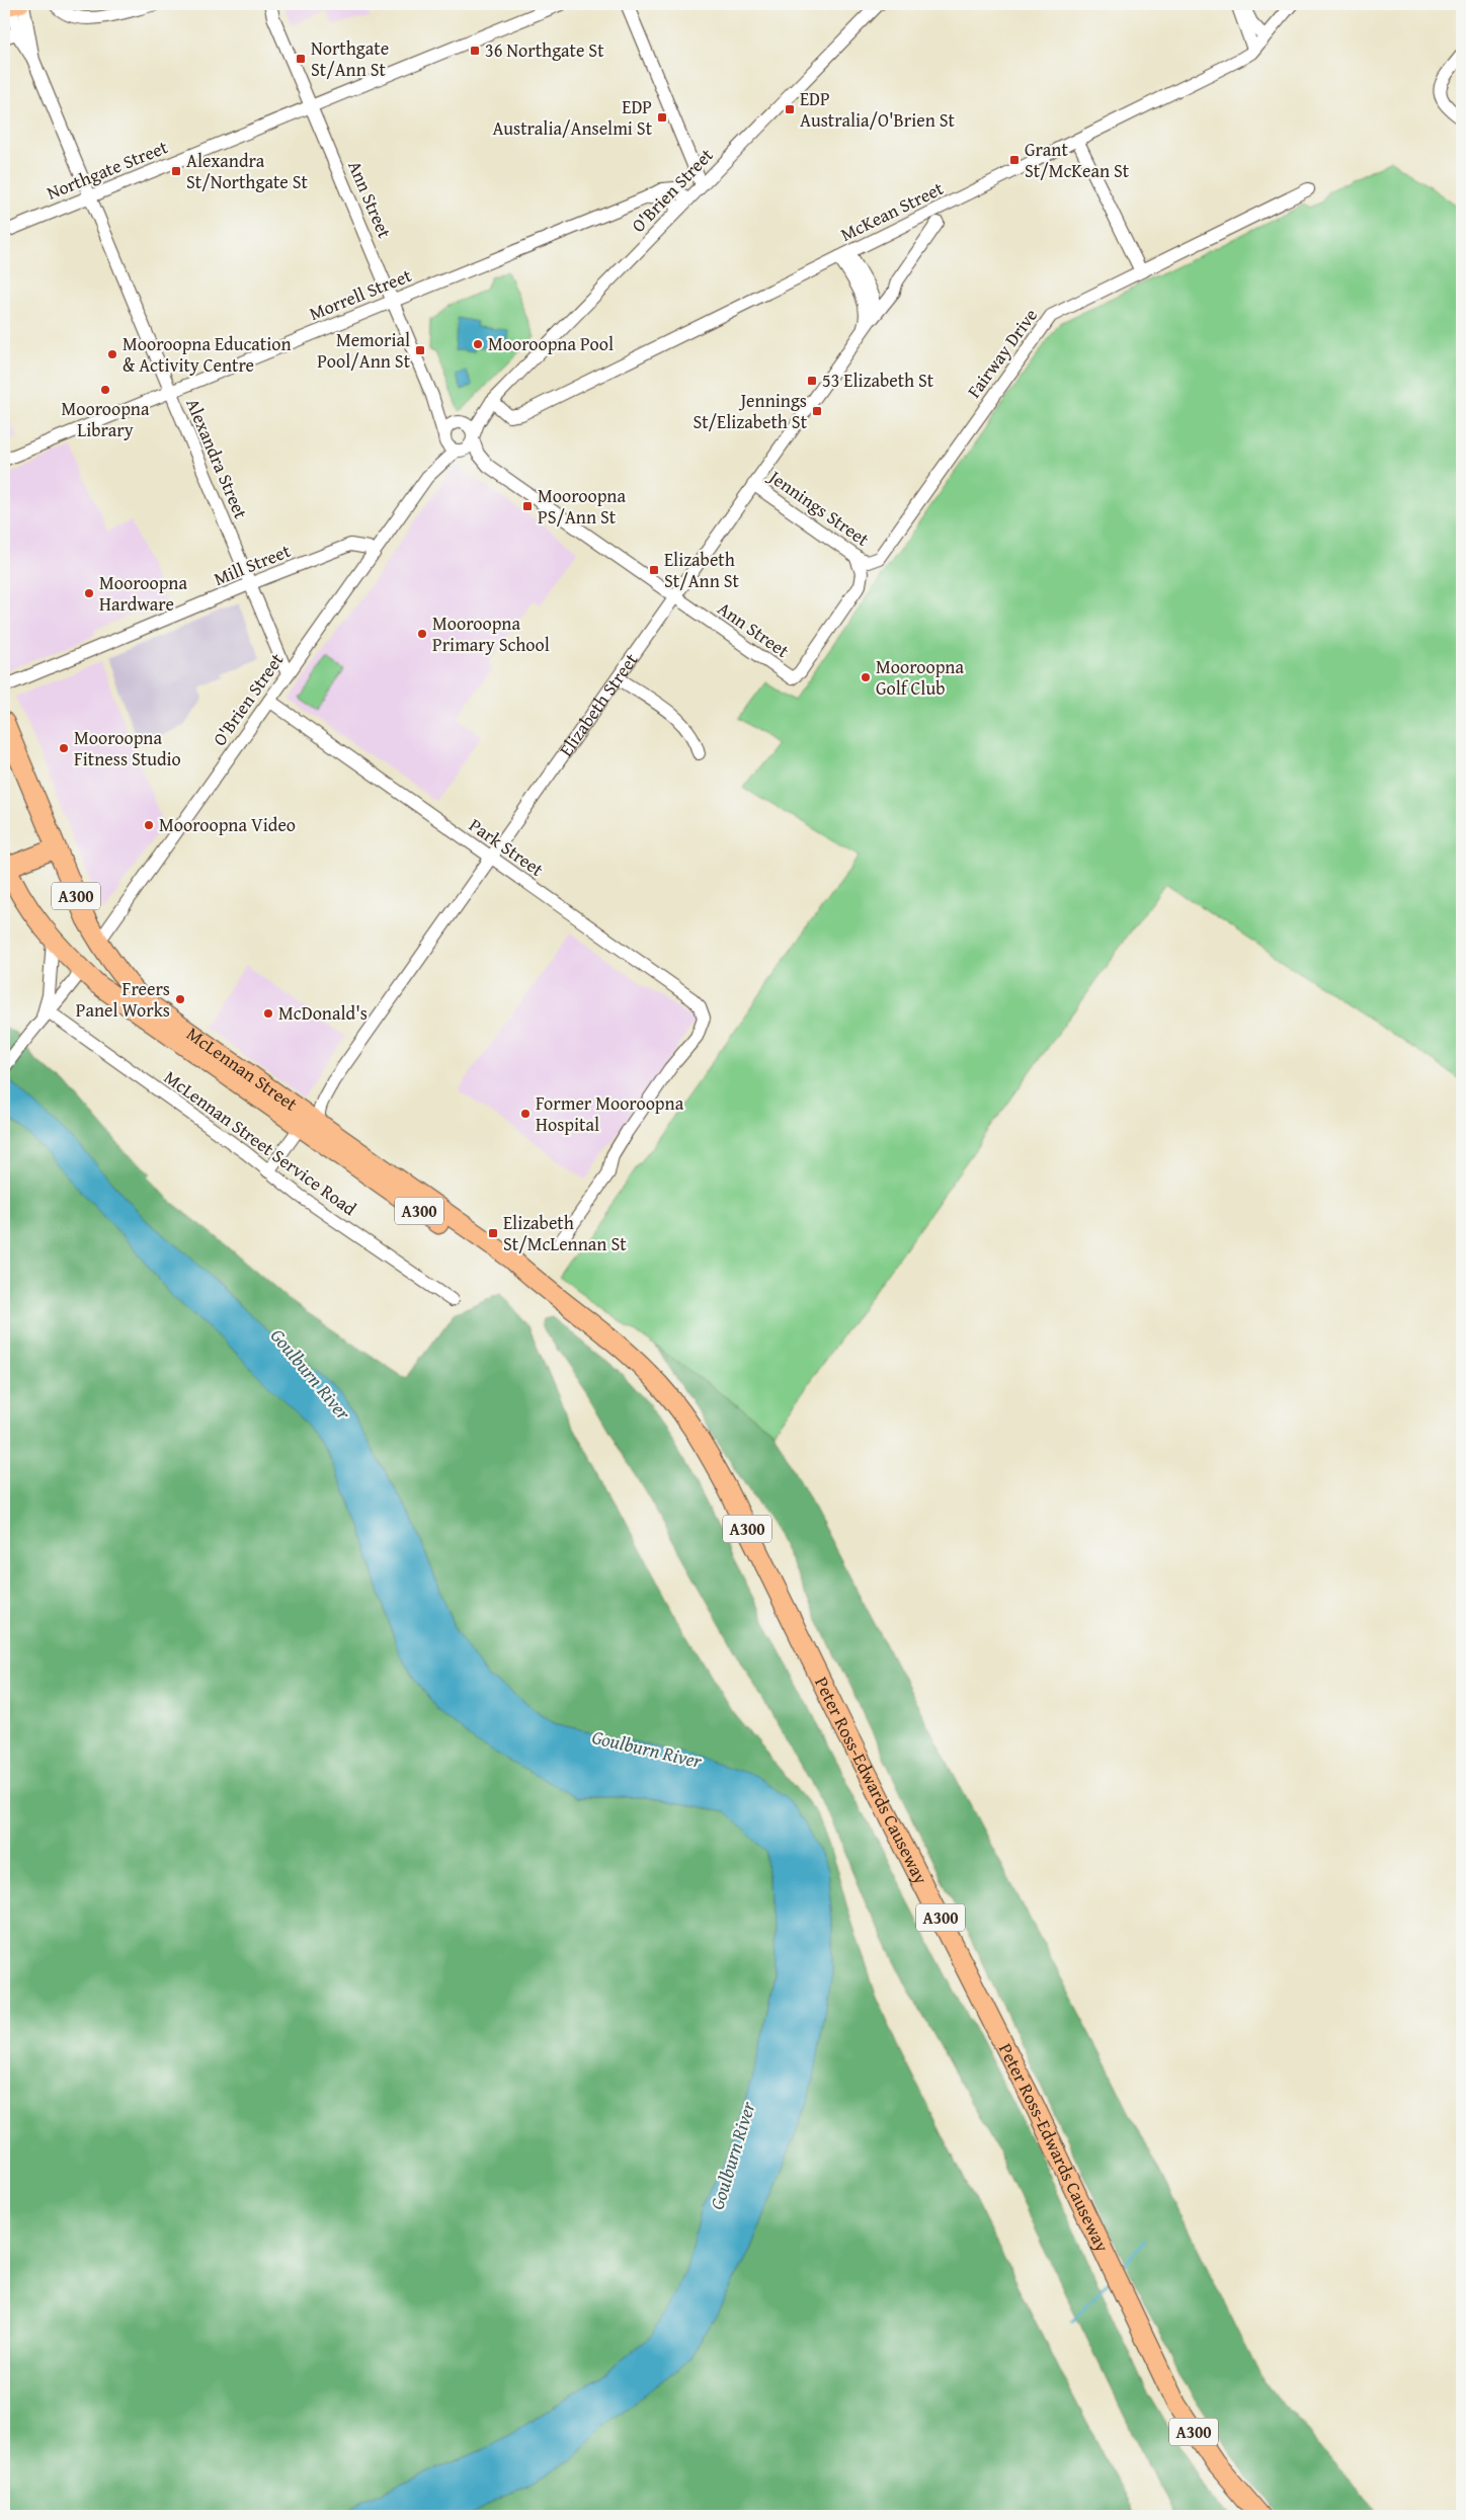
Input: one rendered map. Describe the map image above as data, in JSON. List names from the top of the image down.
{
  "streets": {
    "highway": ["A300", "McLennan Street", "Peter Ross-Edwards Causeway"],
    "street": [
      "Northgate Street",
      "O'Brien Street",
      "Ann Street",
      "McKean Street",
      "Morrell Street",
      "Fairway Drive",
      "Alexandra Street",
      "Jennings Street",
      "Mill Street",
      "Elizabeth Street",
      "Park Street",
      "McLennan Street Service Road"
    ]
  },
  "crossings": [
    ["Northgate Street", "Ann Street"],
    ["Northgate Street", "Alexandra Street"],
    ["O'Brien Street", "Ann Street"],
    ["O'Brien Street", "McKean Street"],
    ["O'Brien Street", "Morrell Street"],
    ["O'Brien Street", "Alexandra Street"],
    ["O'Brien Street", "Mill Street"],
    ["O'Brien Street", "Park Street"],
    ["O'Brien Street", "McLennan Street"],
    ["Ann Street", "Morrell Street"],
    ["Ann Street", "Fairway Drive"],
    ["Ann Street", "Jennings Street"],
    ["Ann Street", "Elizabeth Street"],
    ["McKean Street", "Elizabeth Street"],
    ["Morrell Street", "Alexandra Street"],
    ["Fairway Drive", "Jennings Street"],
    ["Alexandra Street", "Mill Street"],
    ["Jennings Street", "Elizabeth Street"],
    ["Elizabeth Street", "Park Street"],
    ["Elizabeth Street", "McLennan Street"],
    ["Elizabeth Street", "McLennan Street Service Road"],
    ["McLennan Street", "Peter Ross-Edwards Causeway"]
  ],
  "water": ["Goulburn River"],
  "places": {
    "transit": [
      "36 Northgate St",
      "Northgate St/Ann St",
      "EDP Australia/O'Brien St",
      "EDP Australia/Anselmi St",
      "Grant St/McKean St",
      "Alexandra St/Northgate St",
      "Memorial Pool/Ann St",
      "53 Elizabeth St",
      "Jennings St/Elizabeth St",
      "Mooroopna PS/Ann St",
      "Elizabeth St/Ann St",
      "Elizabeth St/McLennan St"
    ],
    "other": [
      "Mooroopna Pool",
      "Mooroopna Education & Activity Centre",
      "Mooroopna Library",
      "Mooroopna Hardware",
      "Mooroopna Primary School",
      "Mooroopna Golf Club",
      "Mooroopna Fitness Studio",
      "Mooroopna Video",
      "Freers Panel Works",
      "McDonald's",
      "Former Mooroopna Hospital"
    ]
  }
}
